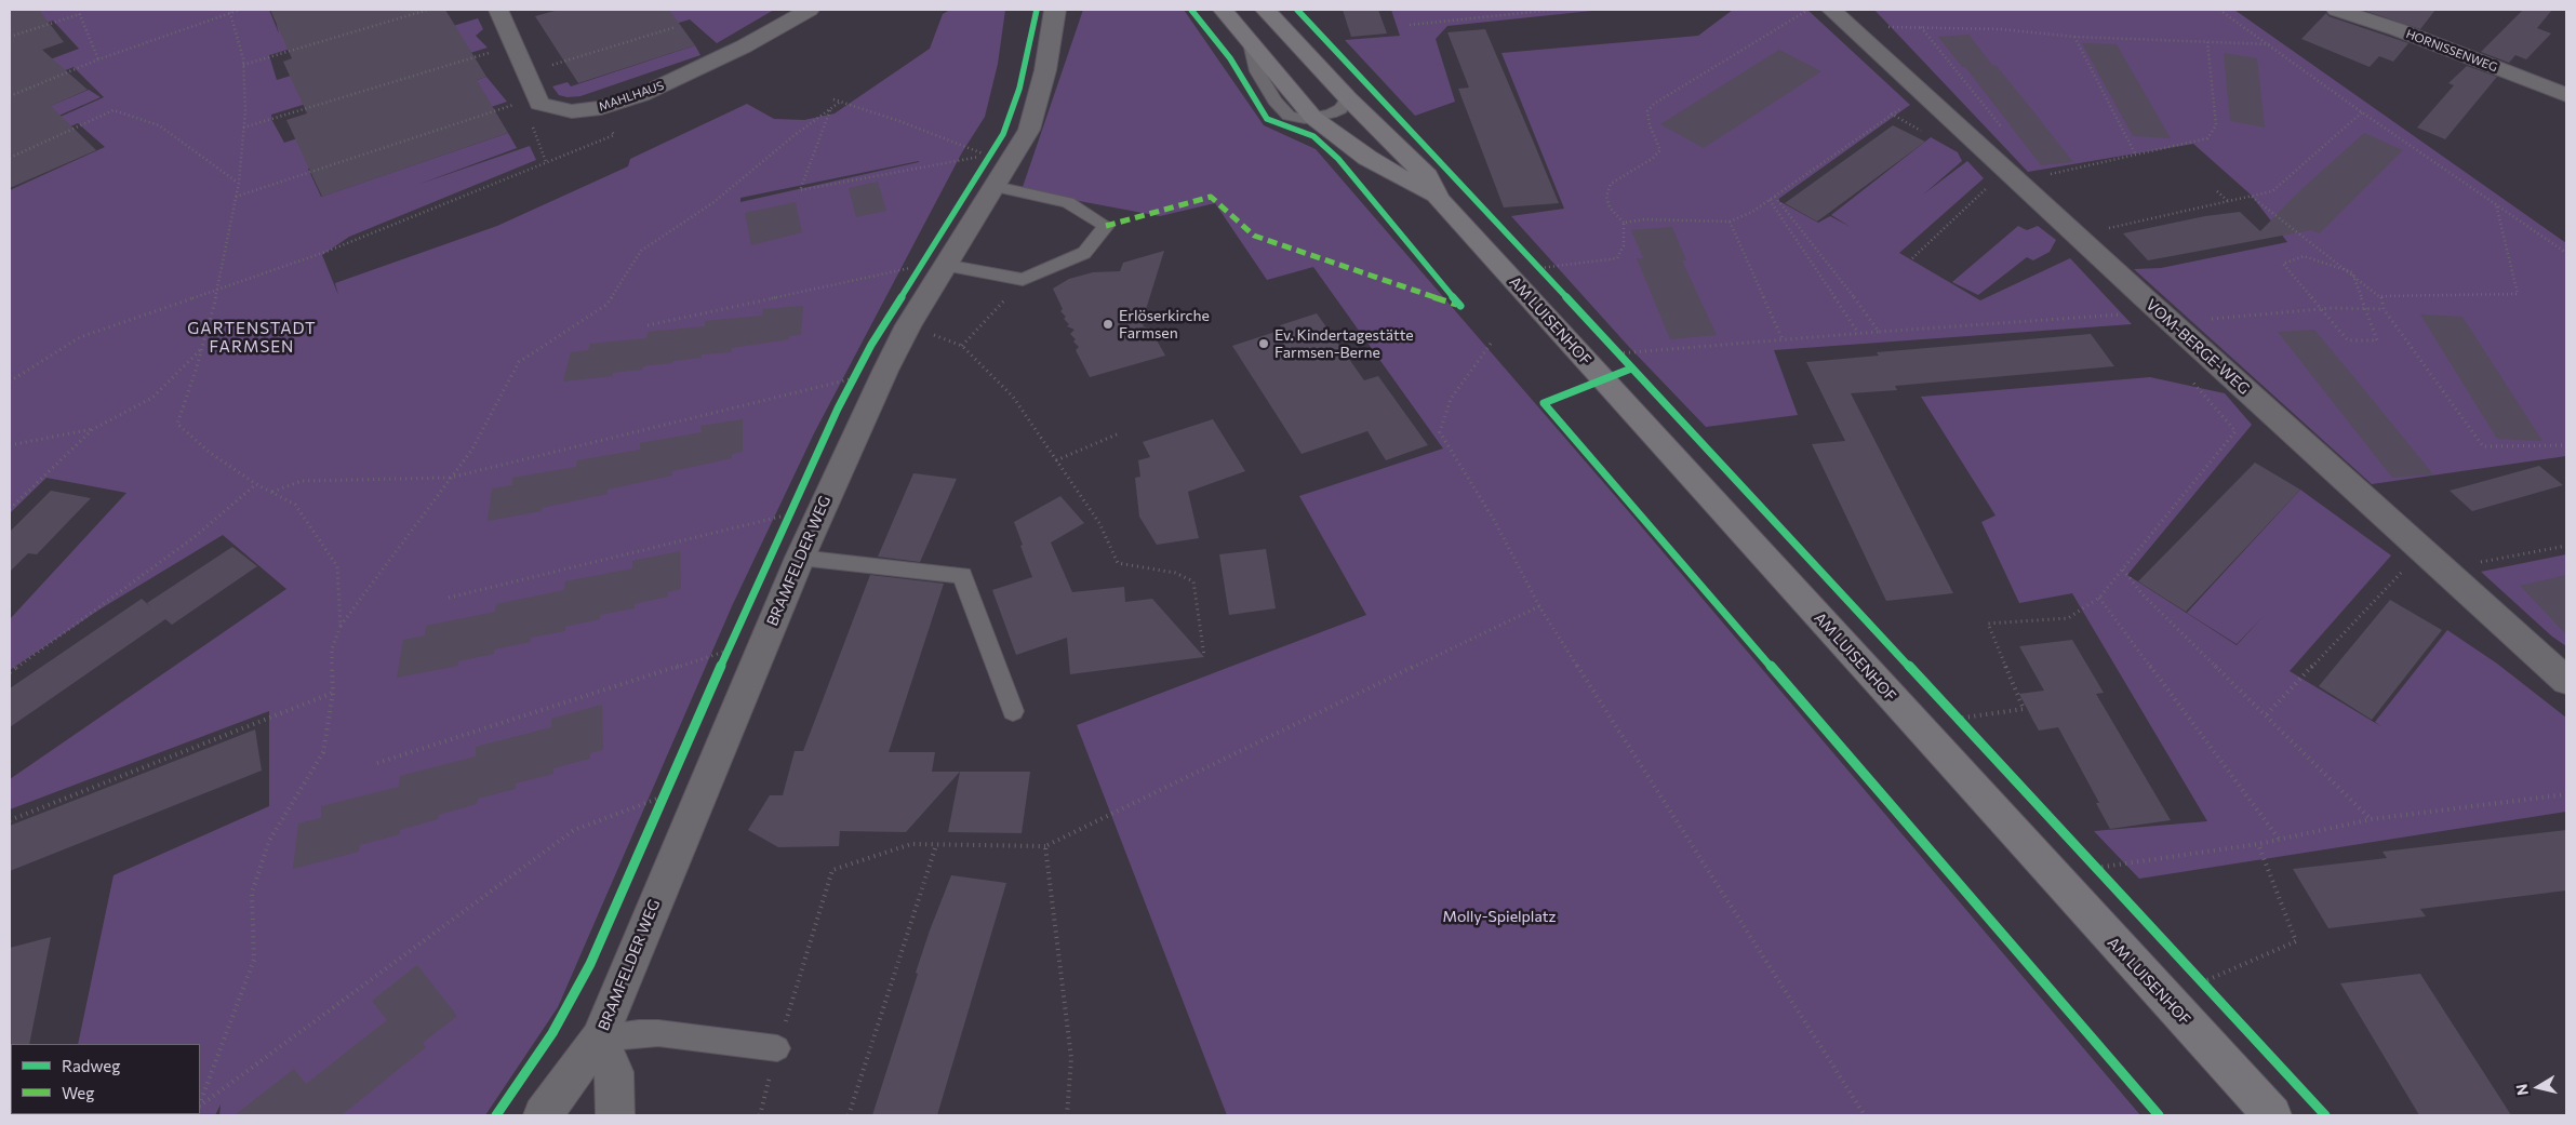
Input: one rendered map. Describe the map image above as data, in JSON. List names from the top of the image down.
{
  "streets": {
    "main road": ["AM LUISENHOF"],
    "street": [
      "HORNISSENWEG",
      "MAHLHAUS",
      "VOM-BERGE-WEG",
      "BRAMFELDER WEG"
    ]
  },
  "districts": ["GARTENSTADT FARMSEN"],
  "parks": ["Molly-Spielplatz"],
  "places": ["Erlöserkirche Farmsen", "Ev. Kindertagestätte Farmsen-Berne"],
  "legend": ["Radweg", "Weg"],
  "north": "left"
}
